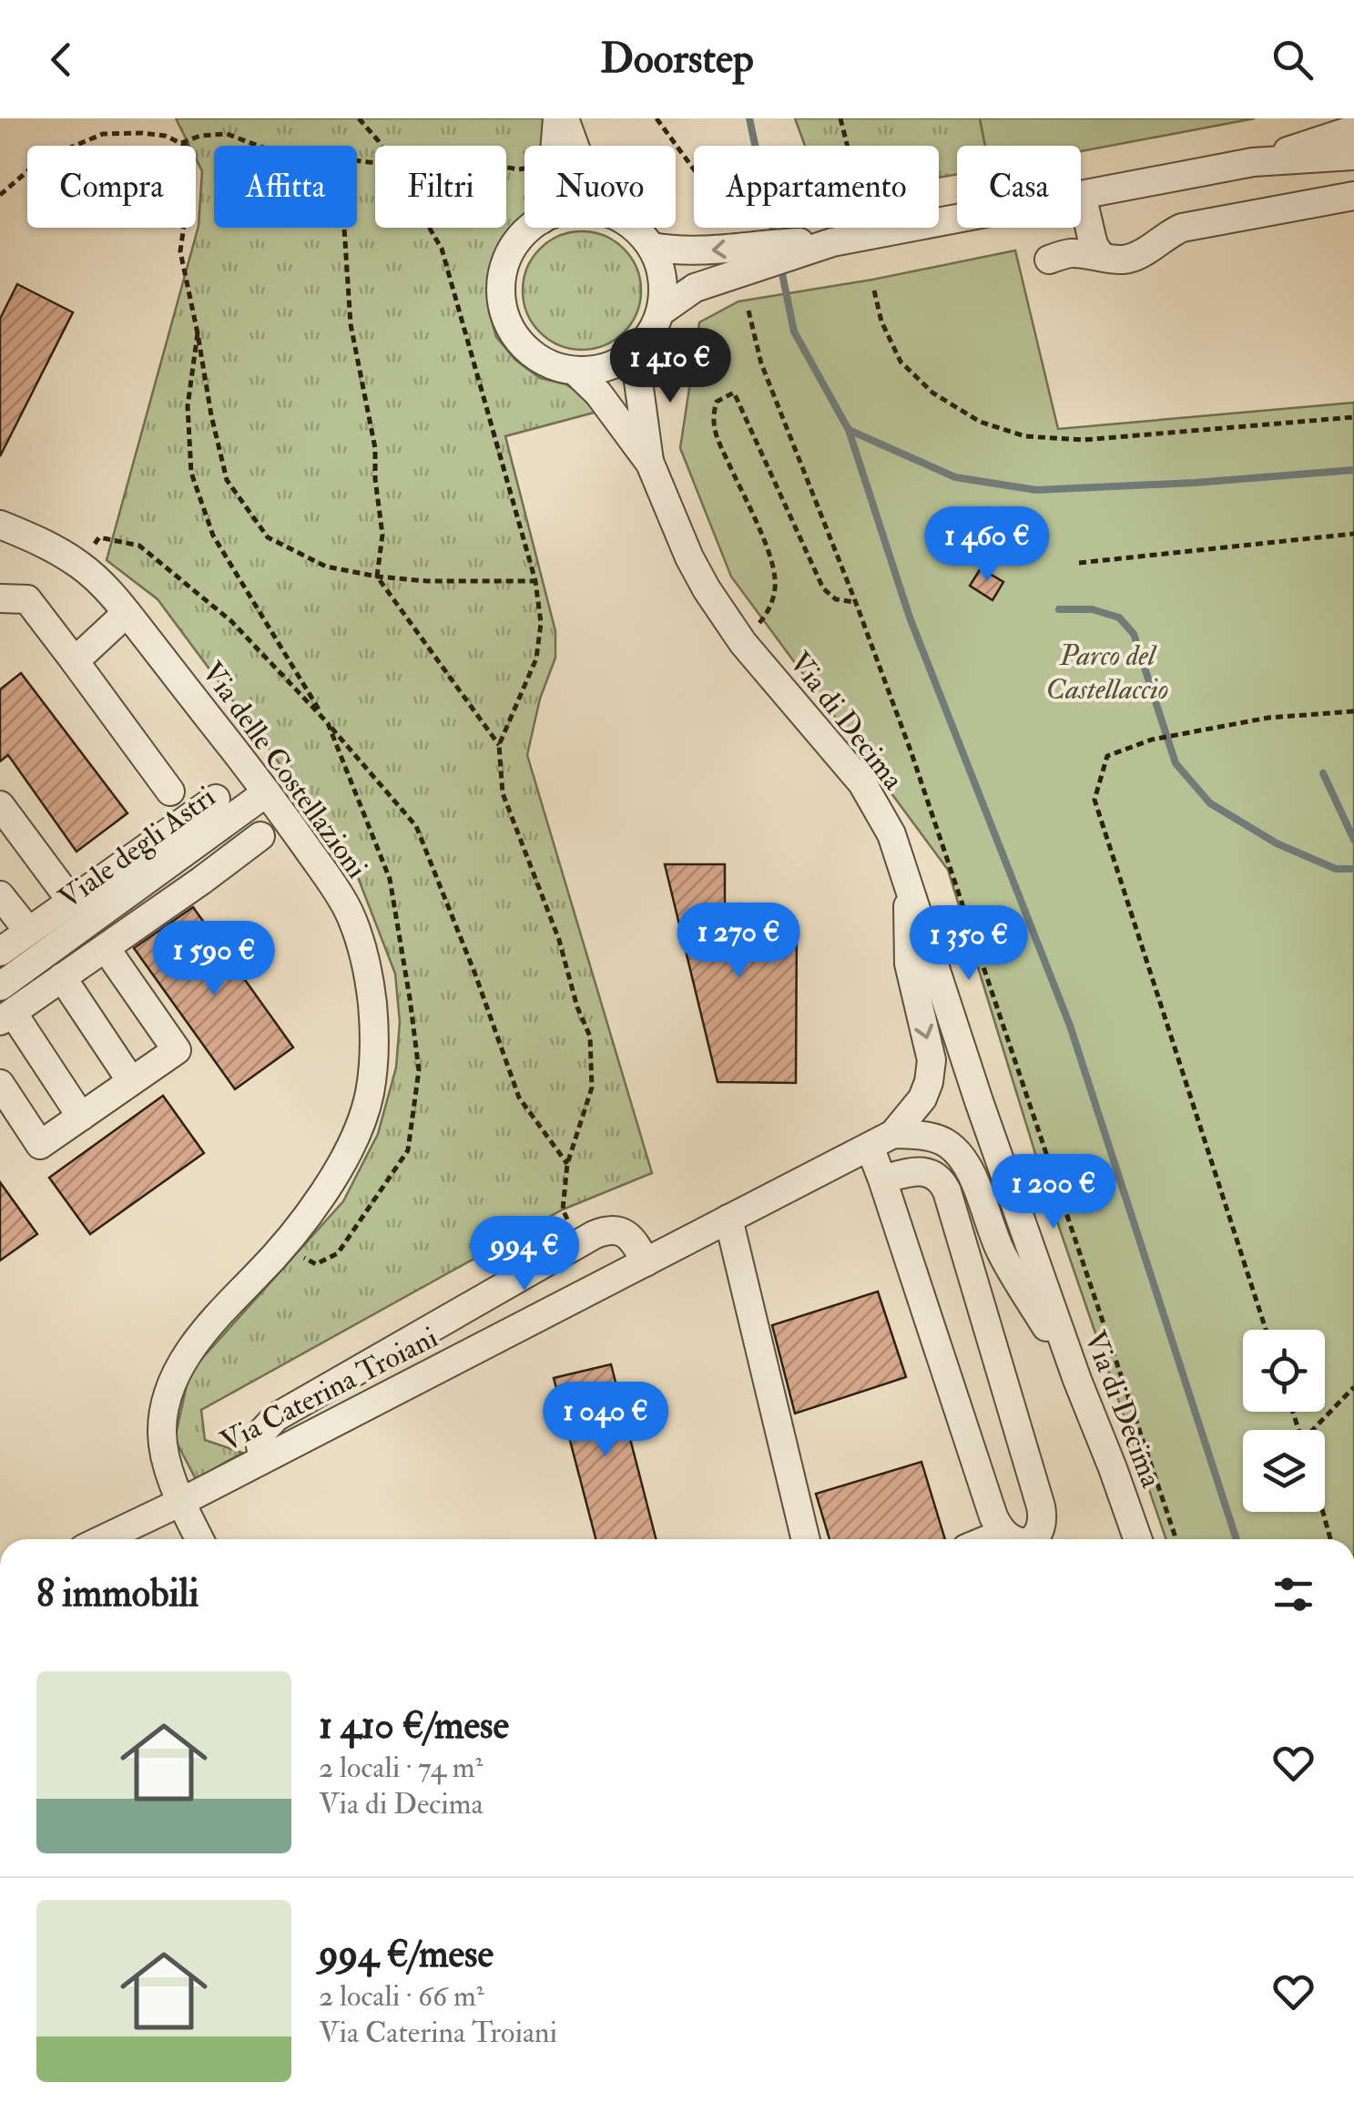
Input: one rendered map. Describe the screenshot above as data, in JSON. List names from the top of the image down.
{
  "streets": {
    "street": [
      "Via di Decima",
      "Via delle Costellazioni",
      "Viale degli Astri",
      "Via Caterina Troiani"
    ]
  },
  "crossings": [
    ["Via di Decima", "Via Caterina Troiani"],
    ["Via delle Costellazioni", "Viale degli Astri"],
    ["Via delle Costellazioni", "Via Caterina Troiani"]
  ],
  "parks": ["Parco del Castellaccio"],
  "page": {
    "header": "Doorstep",
    "chip": [
      "Compra",
      "Affitta",
      "Filtri",
      "Nuovo",
      "Appartamento",
      "Casa"
    ],
    "price": [
      "1 410 €",
      "1 460 €",
      "1 270 €",
      "1 350 €",
      "1 590 €",
      "1 200 €",
      "994 €",
      "1 040 €"
    ],
    "heading": "8 immobili",
    "list": [
      {
        "name": "1 410 €/mese",
        "note": "2 locali · 74 m² · Via di Decima"
      },
      {
        "name": "994 €/mese",
        "note": "2 locali · 66 m² · Via Caterina Troiani"
      }
    ]
  }
}
